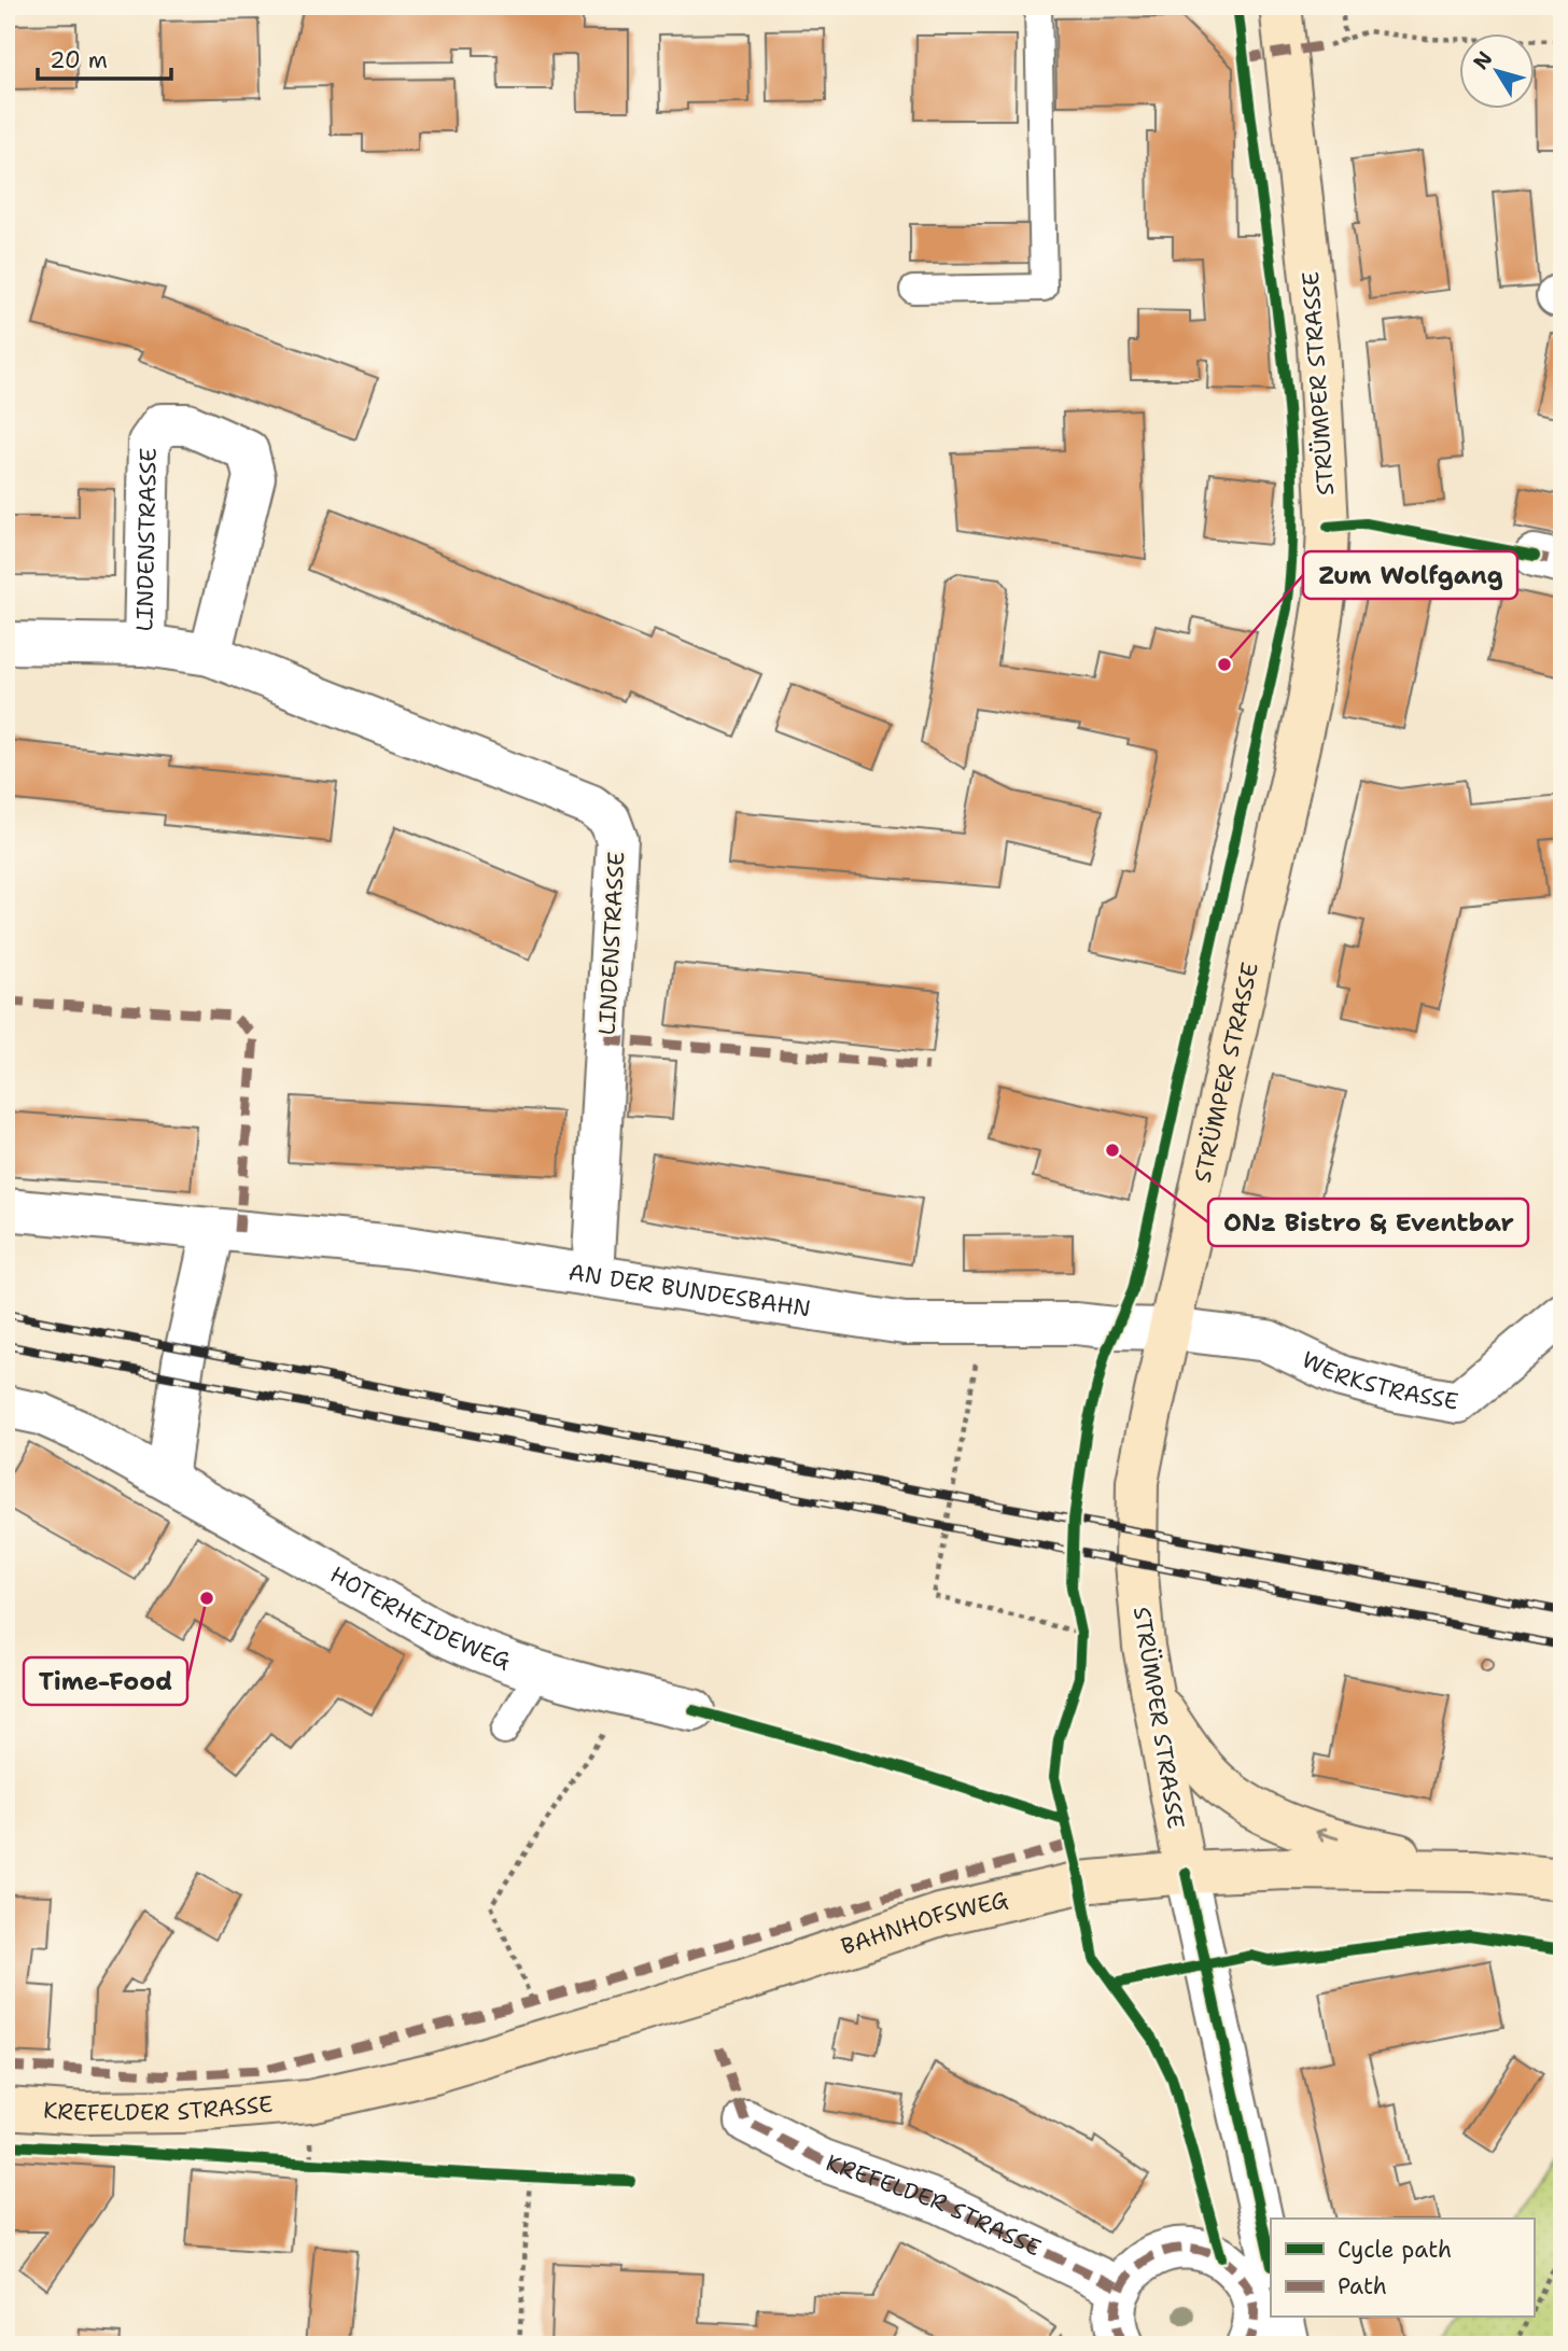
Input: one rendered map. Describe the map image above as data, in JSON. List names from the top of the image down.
{
  "streets": {
    "main road": ["STRÜMPER STRASSE", "BAHNHOFSWEG", "KREFELDER STRASSE"],
    "street": [
      "LINDENSTRASSE",
      "AN DER BUNDESBAHN",
      "WERKSTRASSE",
      "HOTERHEIDEWEG"
    ]
  },
  "crossings": [
    ["STRÜMPER STRASSE", "AN DER BUNDESBAHN"],
    ["STRÜMPER STRASSE", "WERKSTRASSE"],
    ["STRÜMPER STRASSE", "BAHNHOFSWEG"],
    ["LINDENSTRASSE", "AN DER BUNDESBAHN"],
    ["AN DER BUNDESBAHN", "WERKSTRASSE"],
    ["BAHNHOFSWEG", "KREFELDER STRASSE"]
  ],
  "places": ["Zum Wolfgang", "ONz Bistro & Eventbar", "Time-Food"],
  "legend": ["Cycle path", "Path"],
  "scale_bar": "20 m",
  "north": "top left"
}
